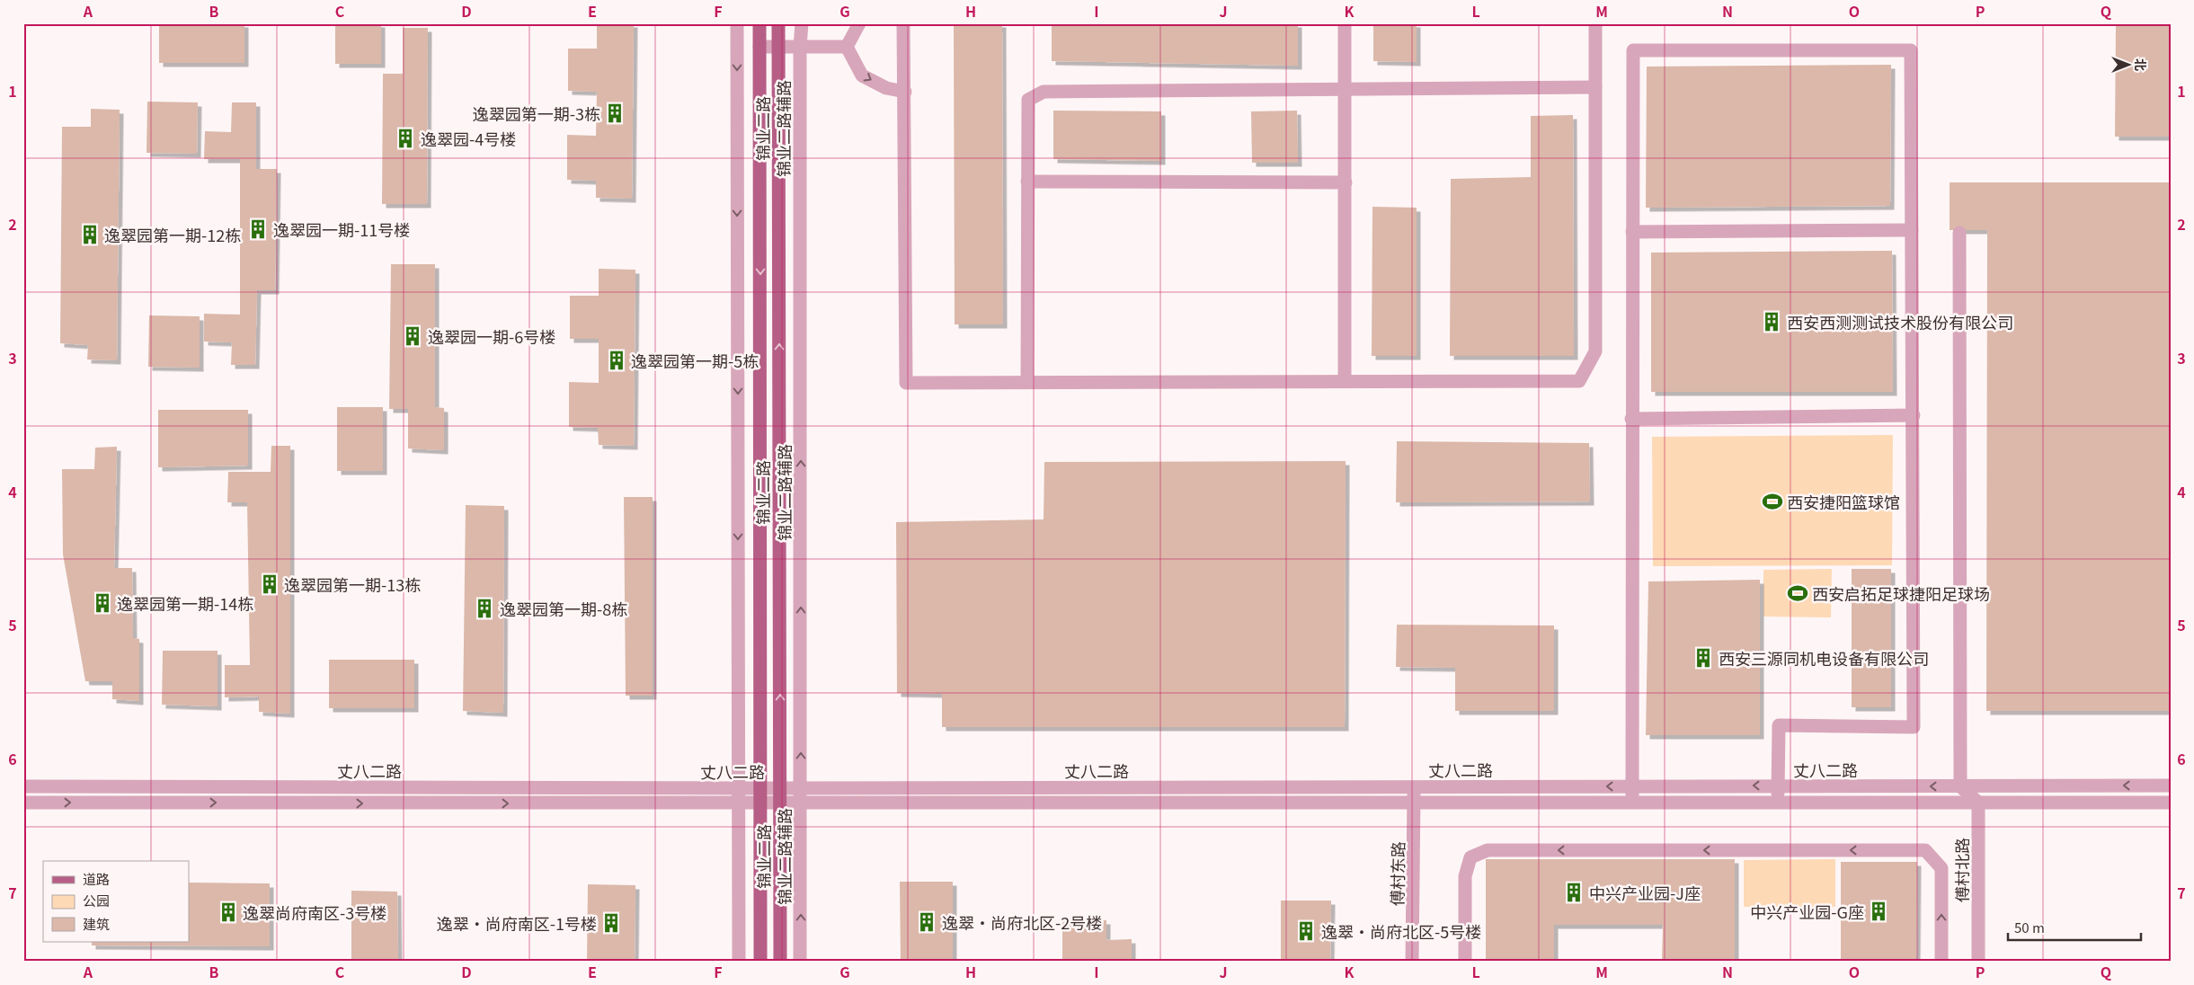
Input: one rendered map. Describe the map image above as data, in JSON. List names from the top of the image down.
{
  "streets": {
    "main road": ["锦业二路"],
    "street": [
      "锦业二路辅路",
      "丈八二路",
      "傅村北路",
      "傅村东路"
    ]
  },
  "crossings": [
    ["锦业二路", "丈八二路"],
    ["锦业二路辅路", "丈八二路"],
    ["丈八二路", "傅村北路"],
    ["丈八二路", "傅村东路"]
  ],
  "places": {
    "building": [
      "逸翠园第一期-3栋",
      "逸翠园-4号楼",
      "逸翠园一期-11号楼",
      "逸翠园第一期-12栋",
      "西安西测测试技术股份有限公司",
      "逸翠园一期-6号楼",
      "逸翠园第一期-5栋",
      "逸翠园第一期-13栋",
      "逸翠园第一期-14栋",
      "逸翠园第一期-8栋",
      "西安三源同机电设备有限公司",
      "中兴产业园-J座",
      "中兴产业园-G座",
      "逸翠尚府南区-3号楼",
      "逸翠·尚府北区-2号楼",
      "逸翠·尚府南区-1号楼",
      "逸翠·尚府北区-5号楼"
    ],
    "sports": ["西安捷阳篮球馆", "西安启拓足球捷阳足球场"]
  },
  "legend": ["道路", "公园", "建筑"],
  "scale_bar": "50 m",
  "north": "right",
  "grid": {
    "columns": [
      "A",
      "B",
      "C",
      "D",
      "E",
      "F",
      "G",
      "H",
      "I",
      "J",
      "K",
      "L",
      "M",
      "N",
      "O",
      "P",
      "Q"
    ],
    "rows": [
      "1",
      "2",
      "3",
      "4",
      "5",
      "6",
      "7"
    ]
  }
}
